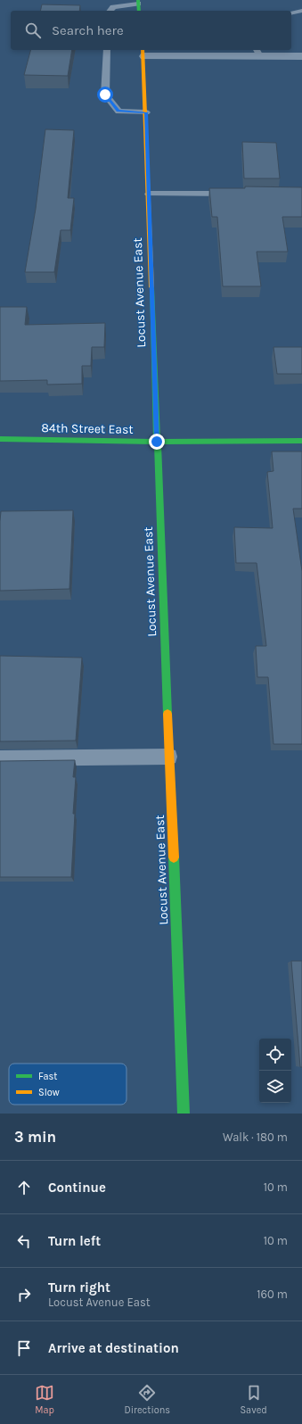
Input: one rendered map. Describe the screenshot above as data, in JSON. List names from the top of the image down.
{
  "streets": {
    "street": ["Locust Avenue East", "84th Street East"]
  },
  "crossings": [
    ["Locust Avenue East", "84th Street East"]
  ],
  "legend": ["Fast", "Slow"],
  "page": {
    "search": "Search here",
    "heading": ["3 min", "Walk · 180 m"],
    "list": [
      ["Continue", "10 m"],
      ["Turn left", "10 m"],
      ["Turn right", "Locust Avenue East", "160 m"],
      "Arrive at destination"
    ],
    "nav": ["Map", "Directions", "Saved"]
  }
}
